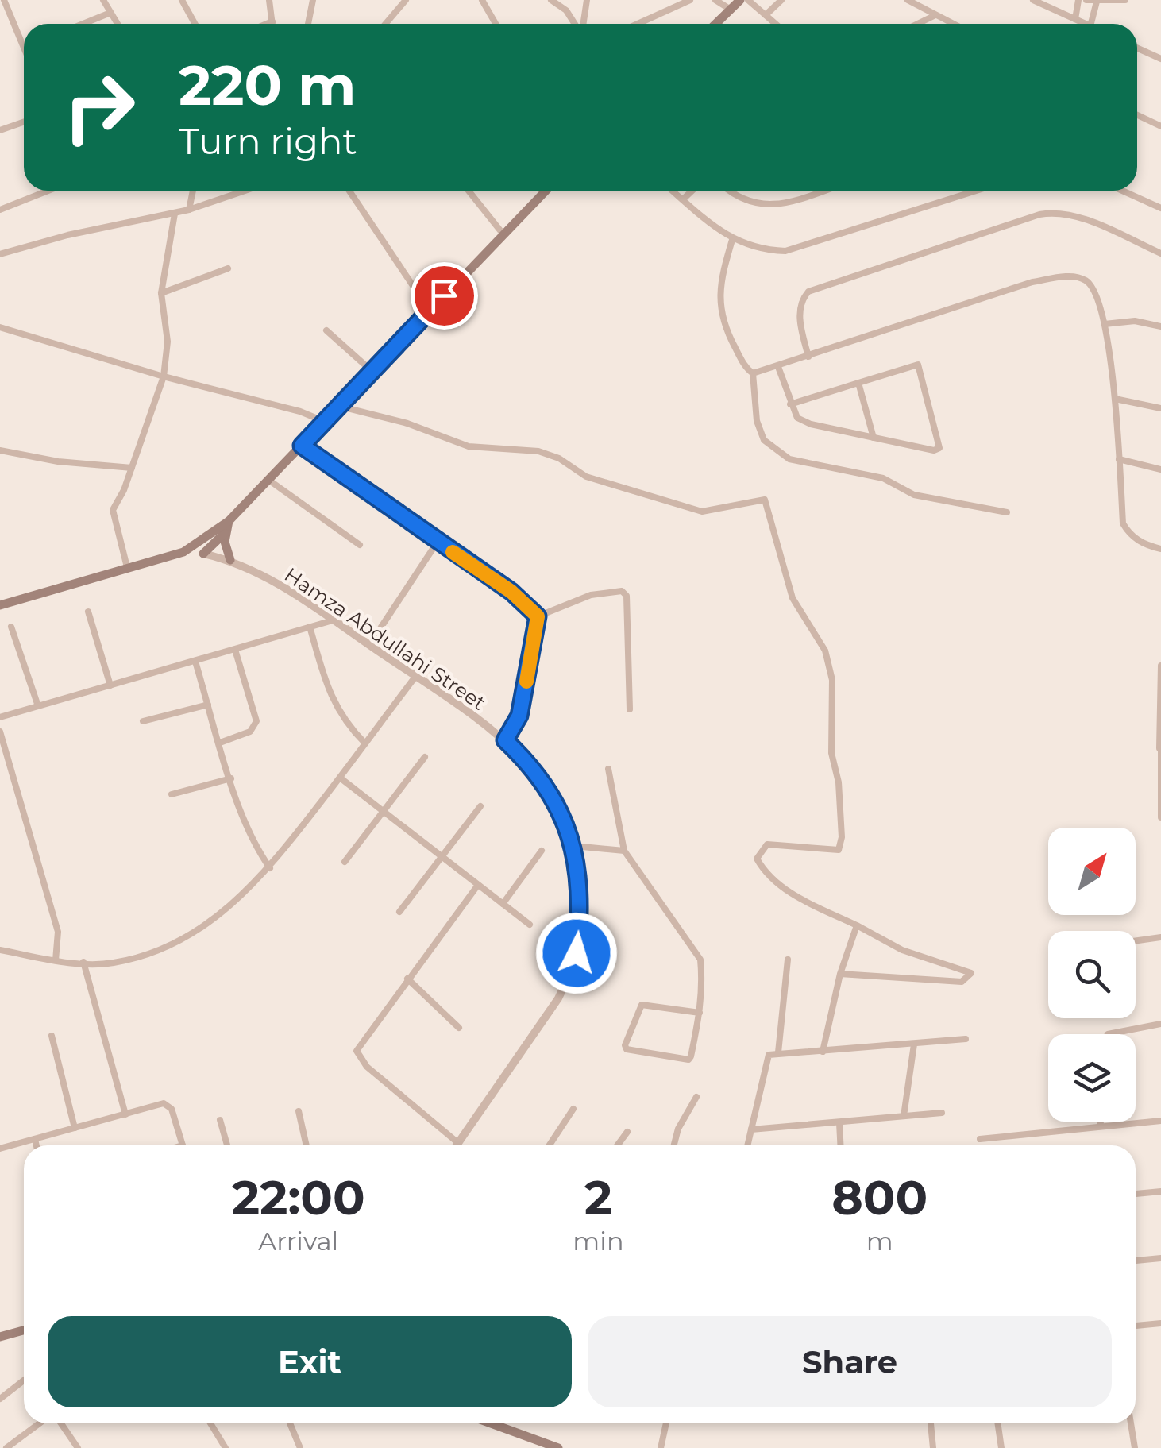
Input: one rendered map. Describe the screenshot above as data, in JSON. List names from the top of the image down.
{
  "streets": {
    "street": ["Hamza Abdullahi Street"]
  },
  "north": "top right",
  "page": {
    "turn": ["220 m", "Turn right"],
    "eta": [
      "22:00",
      "Arrival",
      "2",
      "min",
      "800",
      "m"
    ],
    "buttons": ["Exit", "Share"]
  }
}
